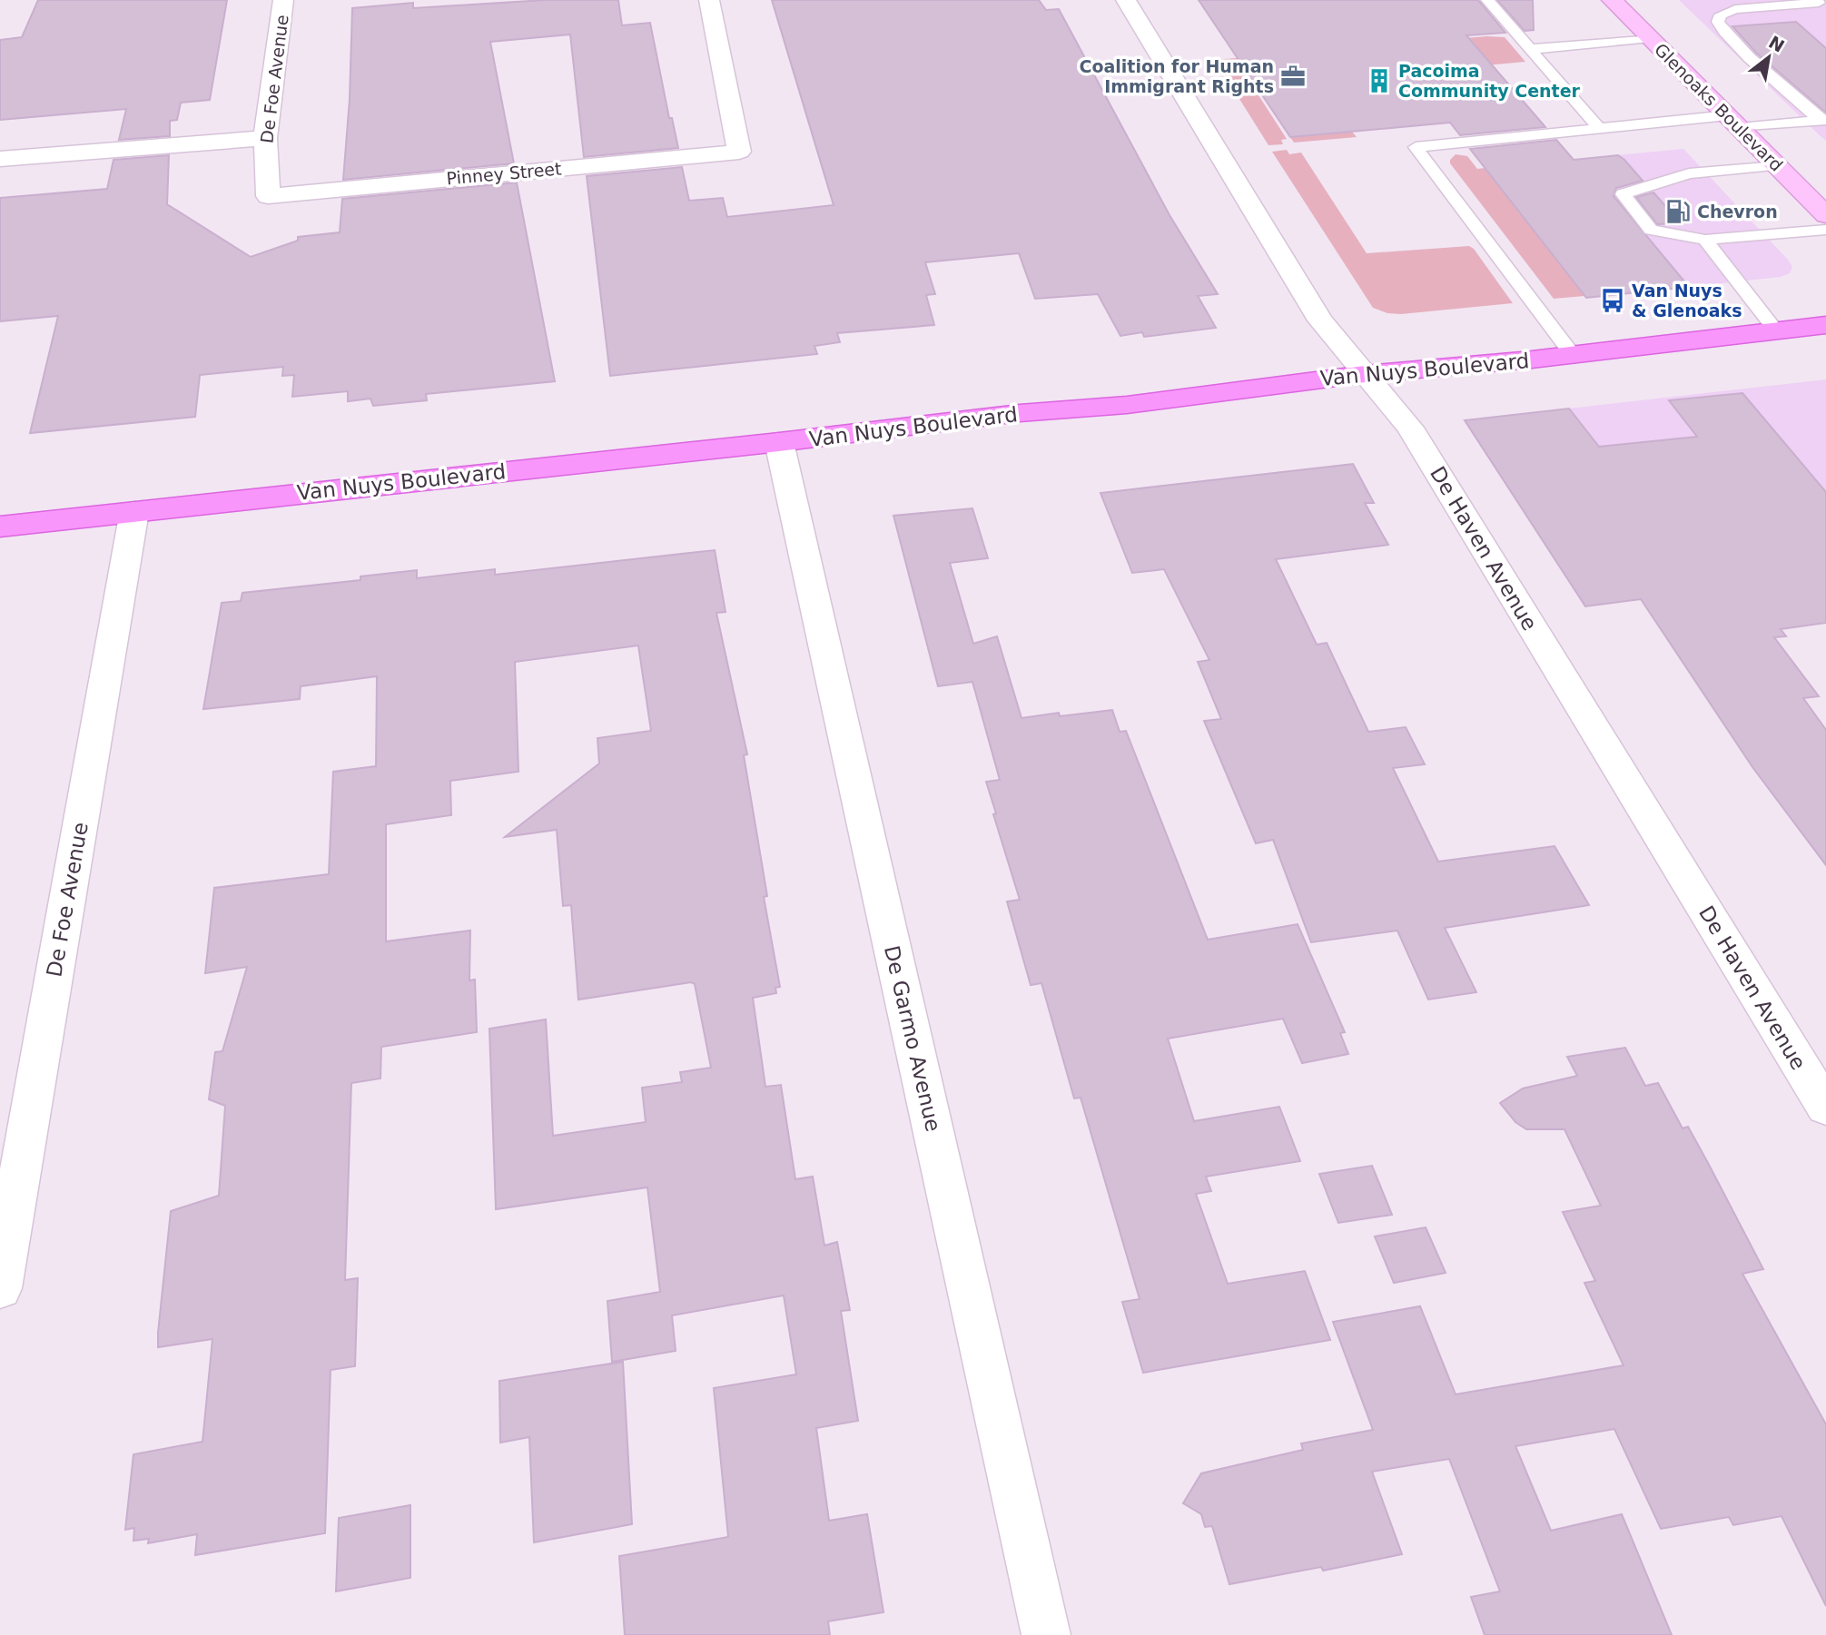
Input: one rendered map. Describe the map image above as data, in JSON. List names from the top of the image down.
{
  "streets": {
    "main road": ["Glenoaks Boulevard", "Van Nuys Boulevard"],
    "street": [
      "De Foe Avenue",
      "Pinney Street",
      "De Haven Avenue",
      "De Garmo Avenue"
    ]
  },
  "crossings": [
    ["De Foe Avenue", "Pinney Street"],
    ["De Foe Avenue", "Van Nuys Boulevard"],
    ["Van Nuys Boulevard", "De Haven Avenue"],
    ["Van Nuys Boulevard", "De Garmo Avenue"]
  ],
  "places": {
    "office": ["Coalition for Human Immigrant Rights"],
    "building": ["Pacoima Community Center"],
    "fuel station": ["Chevron"],
    "bus stop": ["Van Nuys & Glenoaks"]
  },
  "north": "top right"
}
